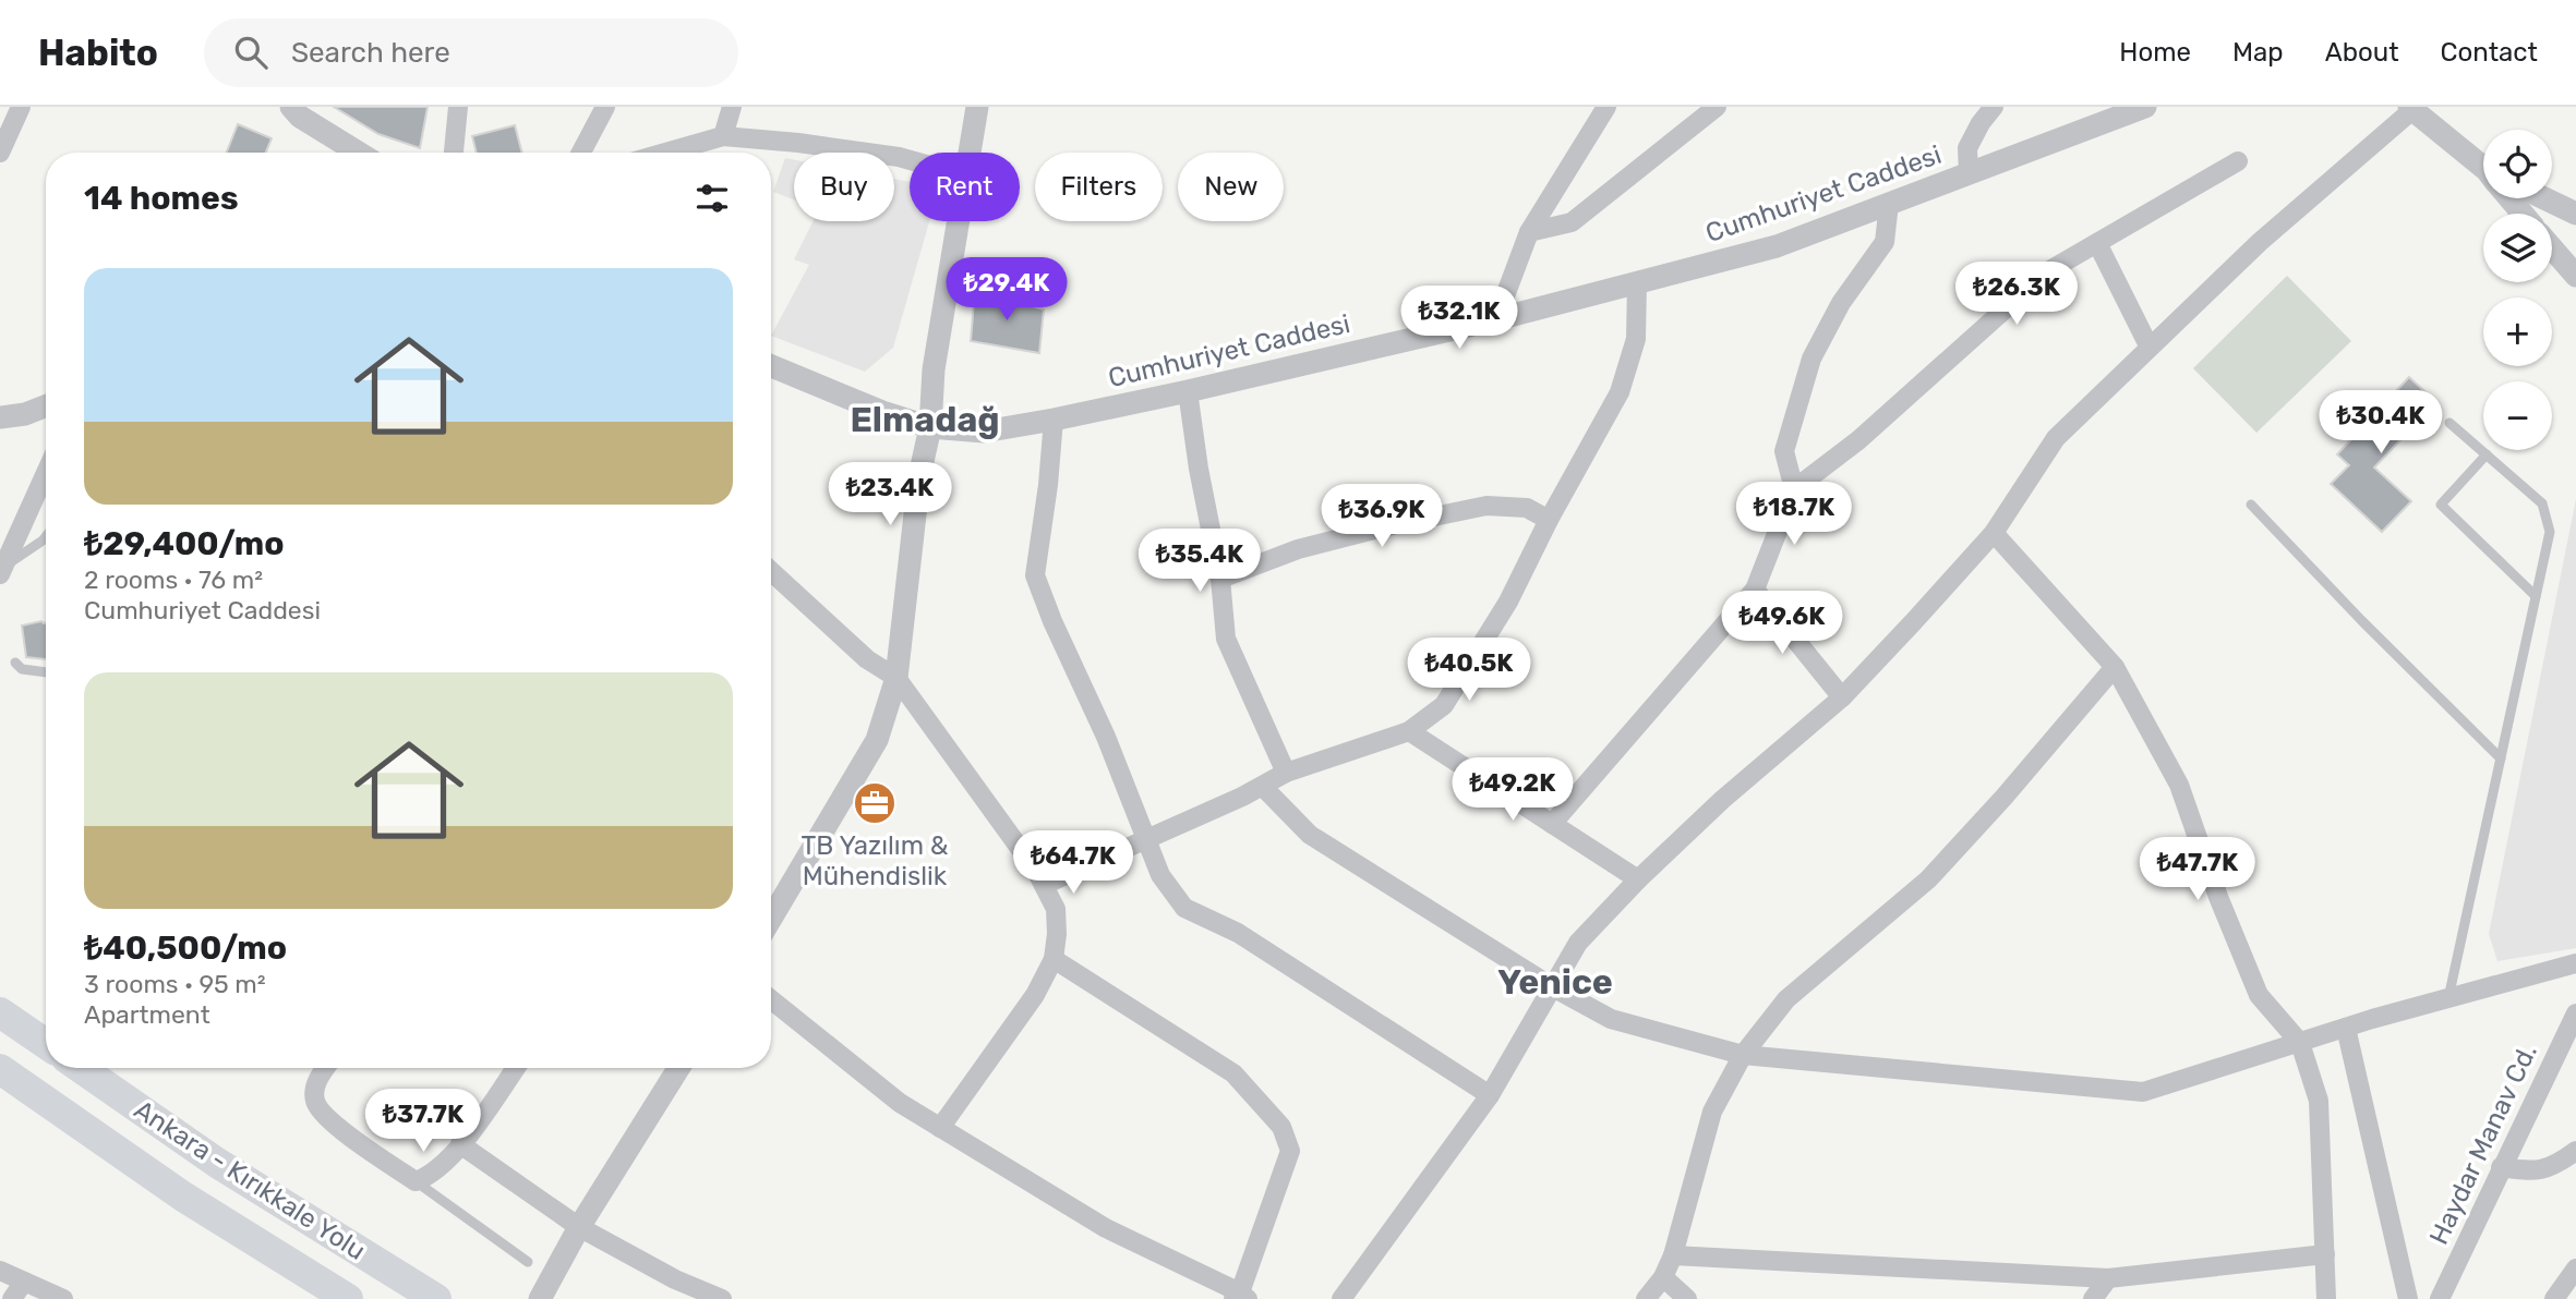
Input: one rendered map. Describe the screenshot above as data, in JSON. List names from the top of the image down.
{
  "streets": {
    "highway": ["Ankara - Kırıkkale Yolu"],
    "street": ["Cumhuriyet Caddesi", "Haydar Manav Cd."]
  },
  "districts": ["Elmadağ", "Yenice"],
  "places": {
    "office": ["TB Yazılım & Mühendislik"]
  },
  "page": {
    "header": "Habito",
    "search": "Search here",
    "nav": [
      "Home",
      "Map",
      "About",
      "Contact"
    ],
    "map_buttons": ["+", "−"],
    "chip": [
      "Buy",
      "Rent",
      "Filters",
      "New"
    ],
    "heading": "14 homes",
    "list": [
      {
        "name": "₺29,400/mo",
        "note": "2 rooms · 76 m² · Cumhuriyet Caddesi"
      },
      {
        "name": "₺40,500/mo",
        "note": "3 rooms · 95 m² · Apartment"
      }
    ],
    "price": [
      "₺29.4K",
      "₺26.3K",
      "₺32.1K",
      "₺30.4K",
      "₺23.4K",
      "₺18.7K",
      "₺36.9K",
      "₺35.4K",
      "₺49.6K",
      "₺40.5K",
      "₺49.2K",
      "₺64.7K",
      "₺47.7K",
      "₺37.7K"
    ]
  }
}
